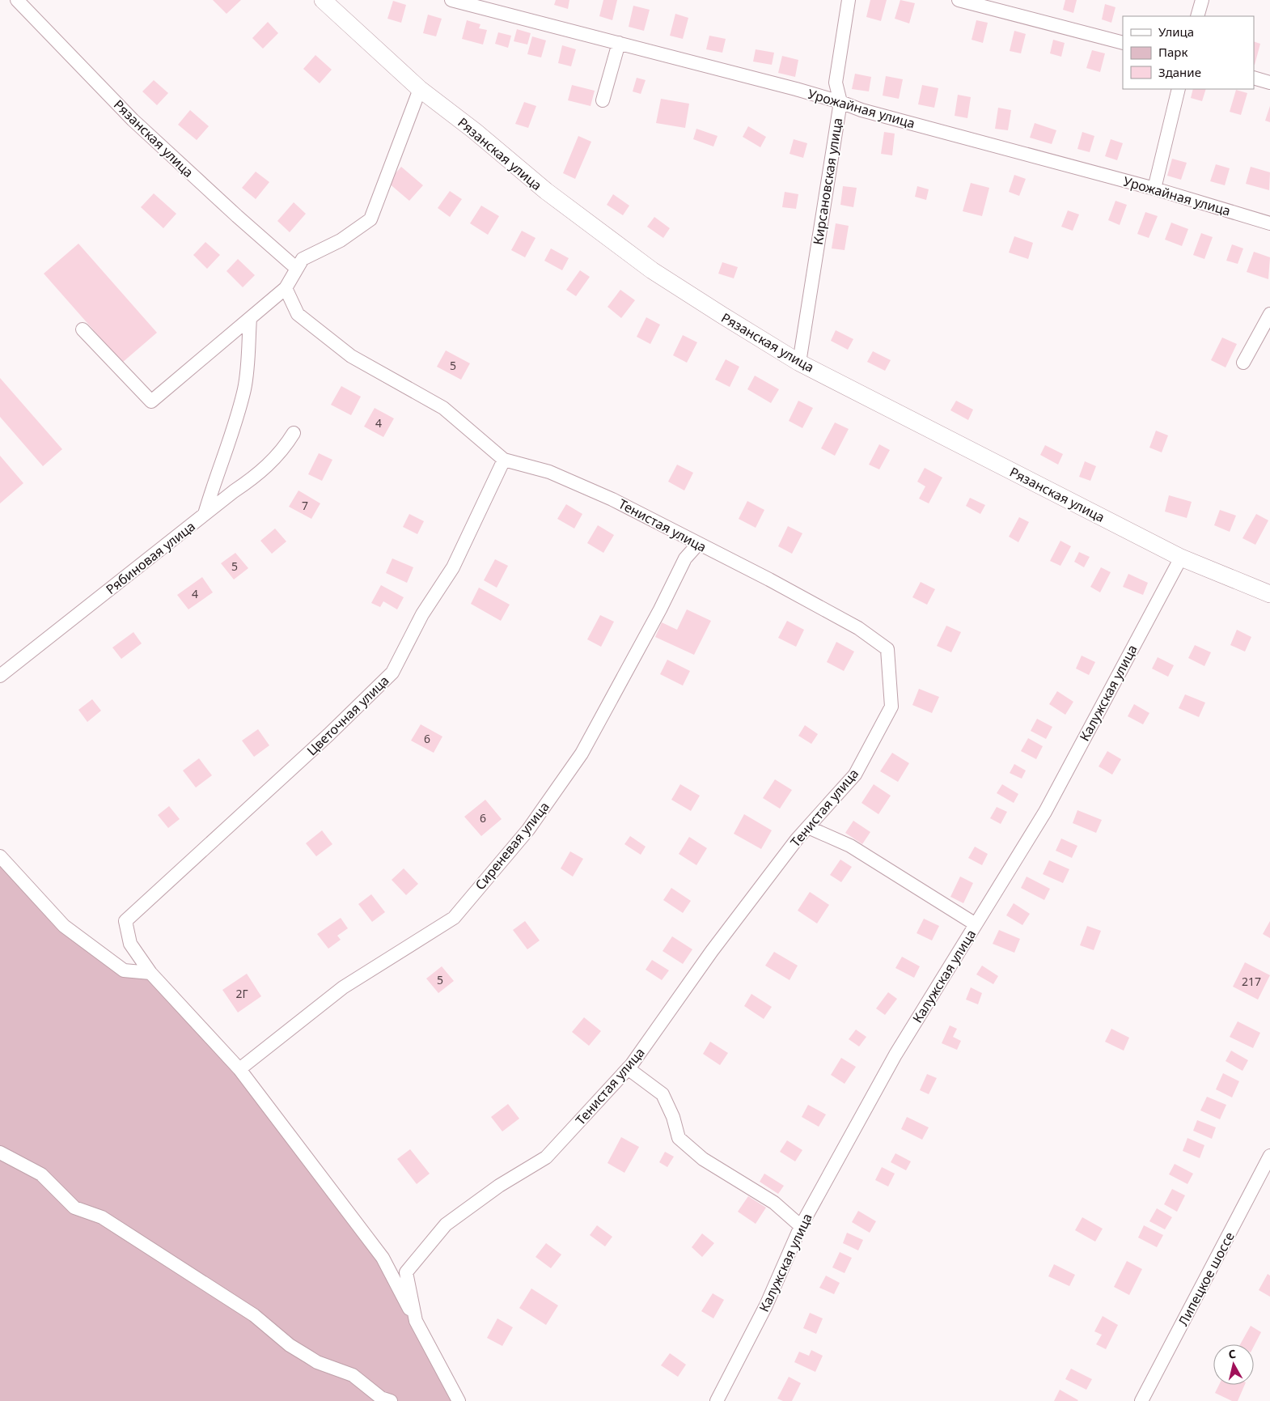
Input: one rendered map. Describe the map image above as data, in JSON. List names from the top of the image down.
{
  "streets": {
    "main road": ["Рязанская улица"],
    "street": [
      "Урожайная улица",
      "Кирсановская улица",
      "Тенистая улица",
      "Рябиновая улица",
      "Калужская улица",
      "Цветочная улица",
      "Сиреневая улица",
      "Липецкое шоссе"
    ]
  },
  "crossings": [
    ["Урожайная улица", "Кирсановская улица"],
    ["Рязанская улица", "Кирсановская улица"],
    ["Рязанская улица", "Калужская улица"],
    ["Тенистая улица", "Цветочная улица"],
    ["Тенистая улица", "Сиреневая улица"]
  ],
  "house_numbers": [
    "5",
    "4",
    "7",
    "5",
    "4",
    "6",
    "6",
    "5",
    "217",
    "2Г"
  ],
  "legend": ["Улица", "Парк", "Здание"],
  "north": "top"
}
